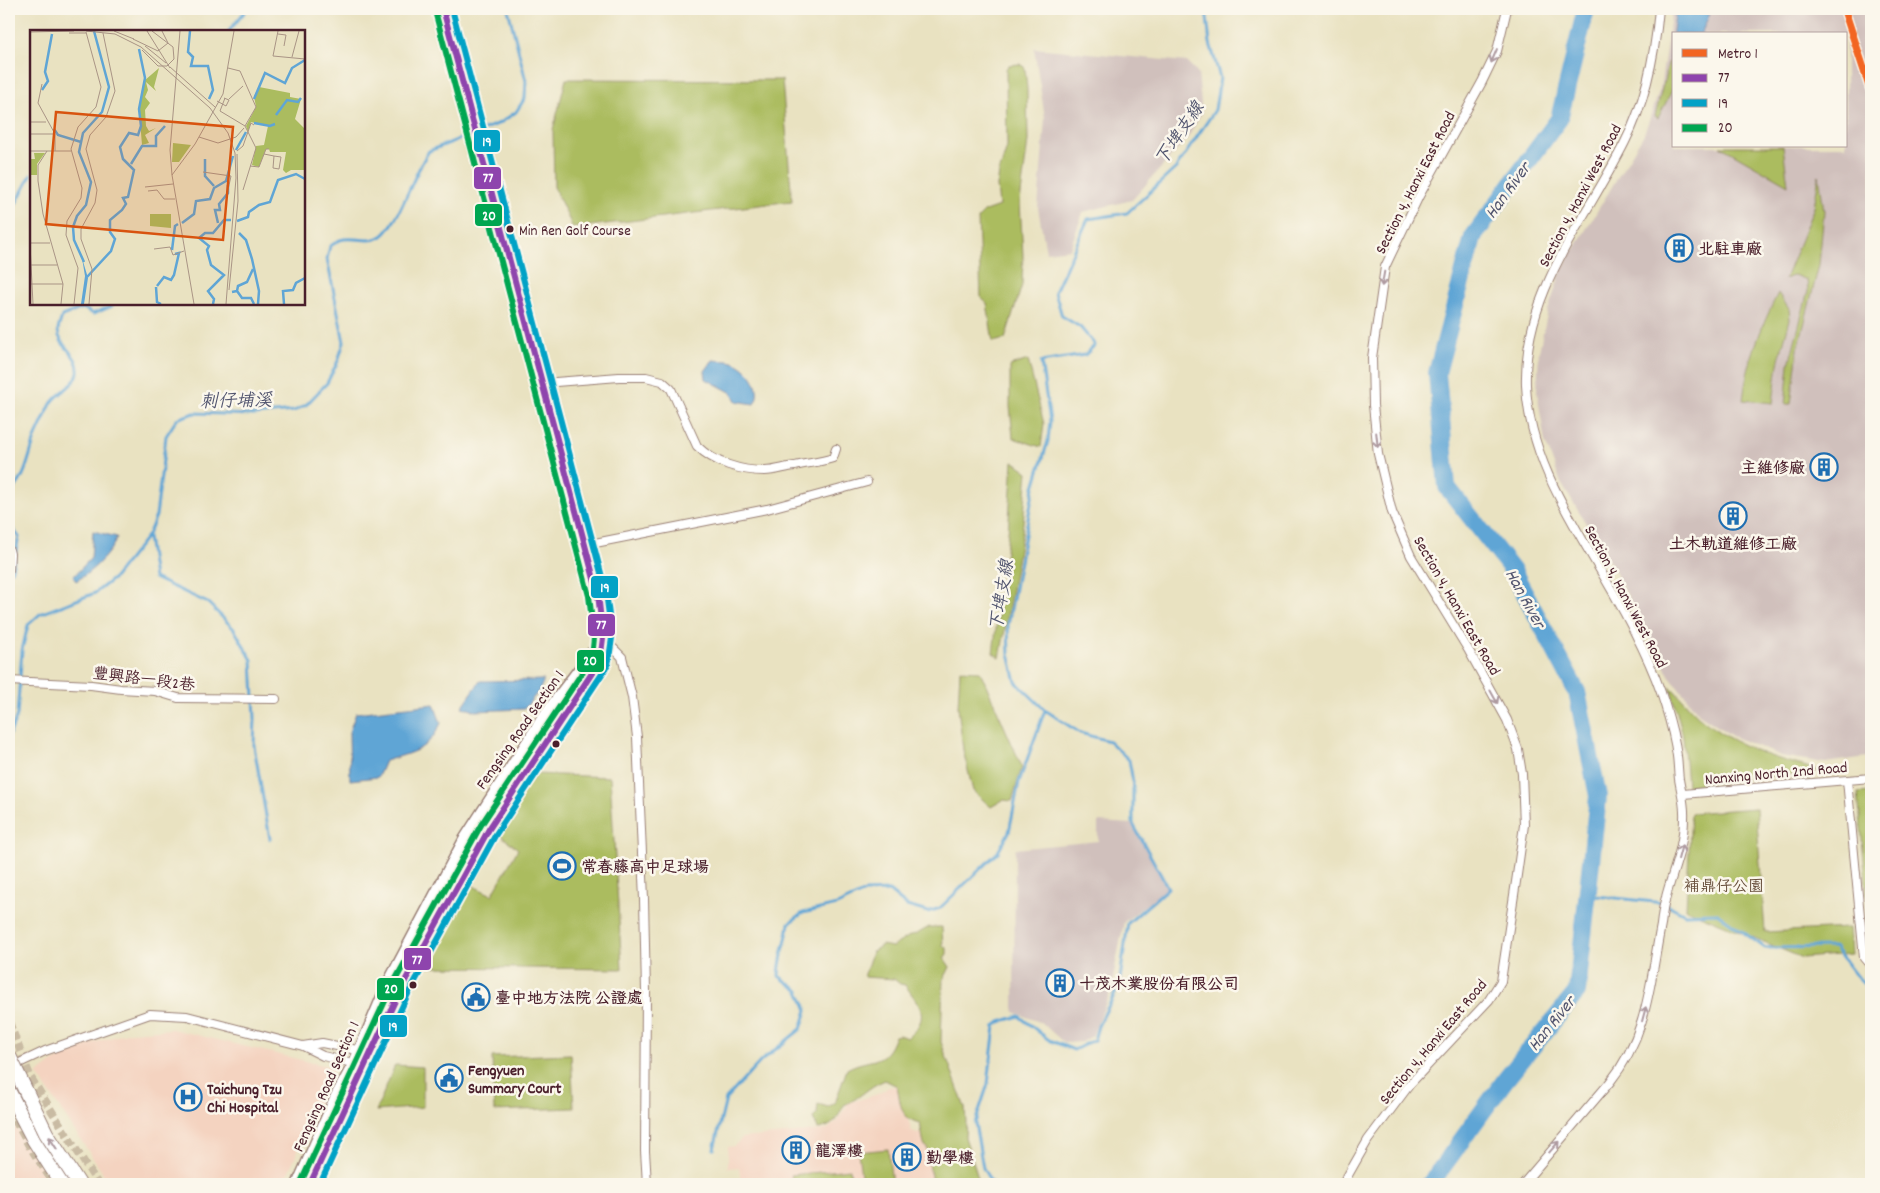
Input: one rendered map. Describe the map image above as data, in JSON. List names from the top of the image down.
{
  "streets": {
    "street": [
      "Section 4, Hanxi East Road",
      "Section 4, Hanxi West Road",
      "豐興路一段2巷",
      "Fengsing Road Section 1",
      "Nanxing North 2nd Road"
    ]
  },
  "crossings": [
    ["Section 4, Hanxi West Road", "Nanxing North 2nd Road"]
  ],
  "one_way": ["Section 4, Hanxi East Road"],
  "water": ["下埤支線", "Han River", "刺仔埔溪"],
  "parks": ["補鼎仔公園"],
  "places": {
    "other": ["Min Ren Golf Course"],
    "building": [
      "北駐車廠",
      "主維修廠",
      "土木軌道維修工廠",
      "十茂木業股份有限公司",
      "龍澤樓",
      "勤學樓"
    ],
    "sports": ["常春藤高中足球場"],
    "public building": ["臺中地方法院 公證處", "Fengyuen Summary Court"],
    "hospital": ["Taichung Tzu Chi Hospital"]
  },
  "lines": [
    "metro line 1",
    "transit line 77",
    "transit line 19",
    "transit line 20"
  ],
  "legend": [
    "Metro 1",
    "77",
    "19",
    "20"
  ]
}
